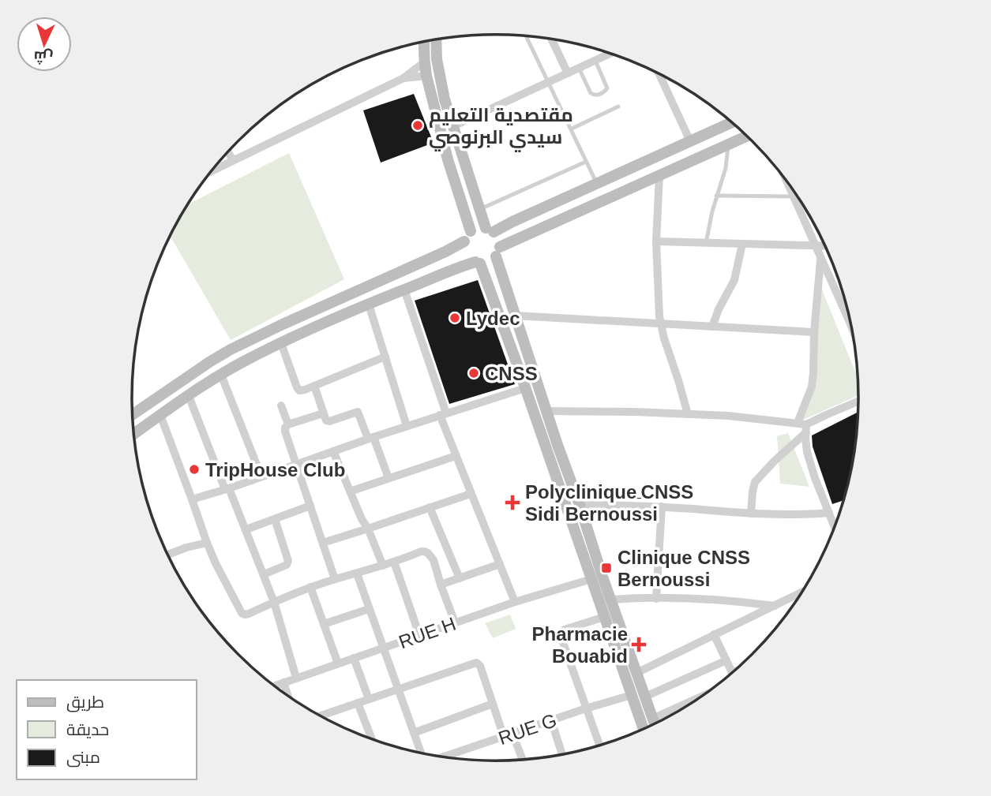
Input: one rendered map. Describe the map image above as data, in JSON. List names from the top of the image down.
{
  "streets": {
    "street": ["RUE H", "RUE G"]
  },
  "places": {
    "other": [
      "مقتصدية التعليم سيدي البرنوصي",
      "Lydec",
      "CNSS",
      "TripHouse Club"
    ],
    "health": ["Polyclinique ِCNSS Sidi Bernoussi", "Pharmacie Bouabid"],
    "transit": ["Clinique CNSS Bernoussi"]
  },
  "legend": ["طريق", "حديقة", "مبنى"],
  "north": "bottom"
}
